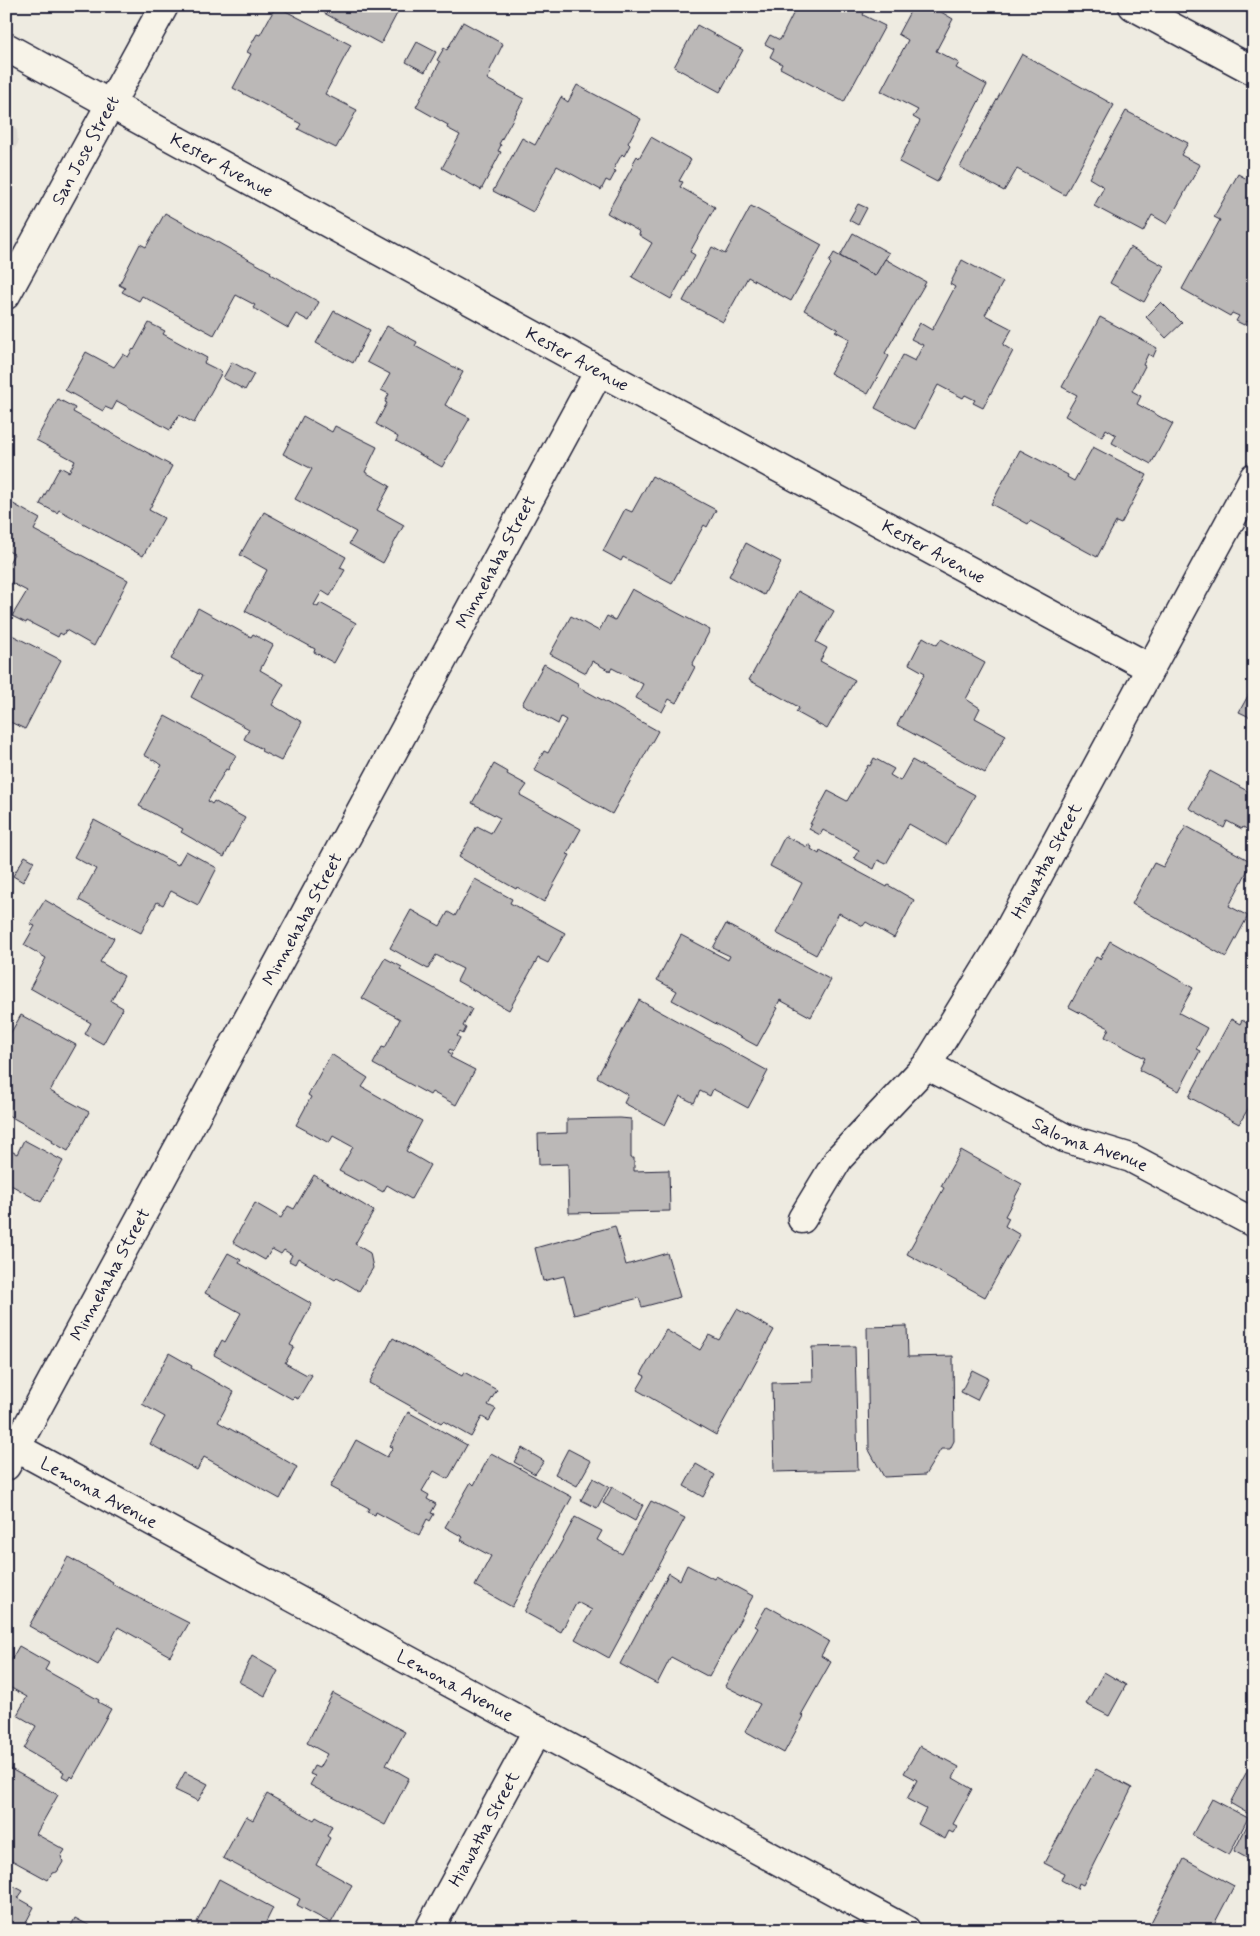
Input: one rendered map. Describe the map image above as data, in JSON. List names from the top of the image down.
{
  "streets": {
    "street": [
      "San Jose Street",
      "Kester Avenue",
      "Minnehaha Street",
      "Hiawatha Street",
      "Saloma Avenue",
      "Lemona Avenue"
    ]
  },
  "crossings": [
    ["San Jose Street", "Kester Avenue"],
    ["Kester Avenue", "Minnehaha Street"],
    ["Kester Avenue", "Hiawatha Street"],
    ["Minnehaha Street", "Lemona Avenue"],
    ["Hiawatha Street", "Saloma Avenue"],
    ["Hiawatha Street", "Lemona Avenue"]
  ]
}
